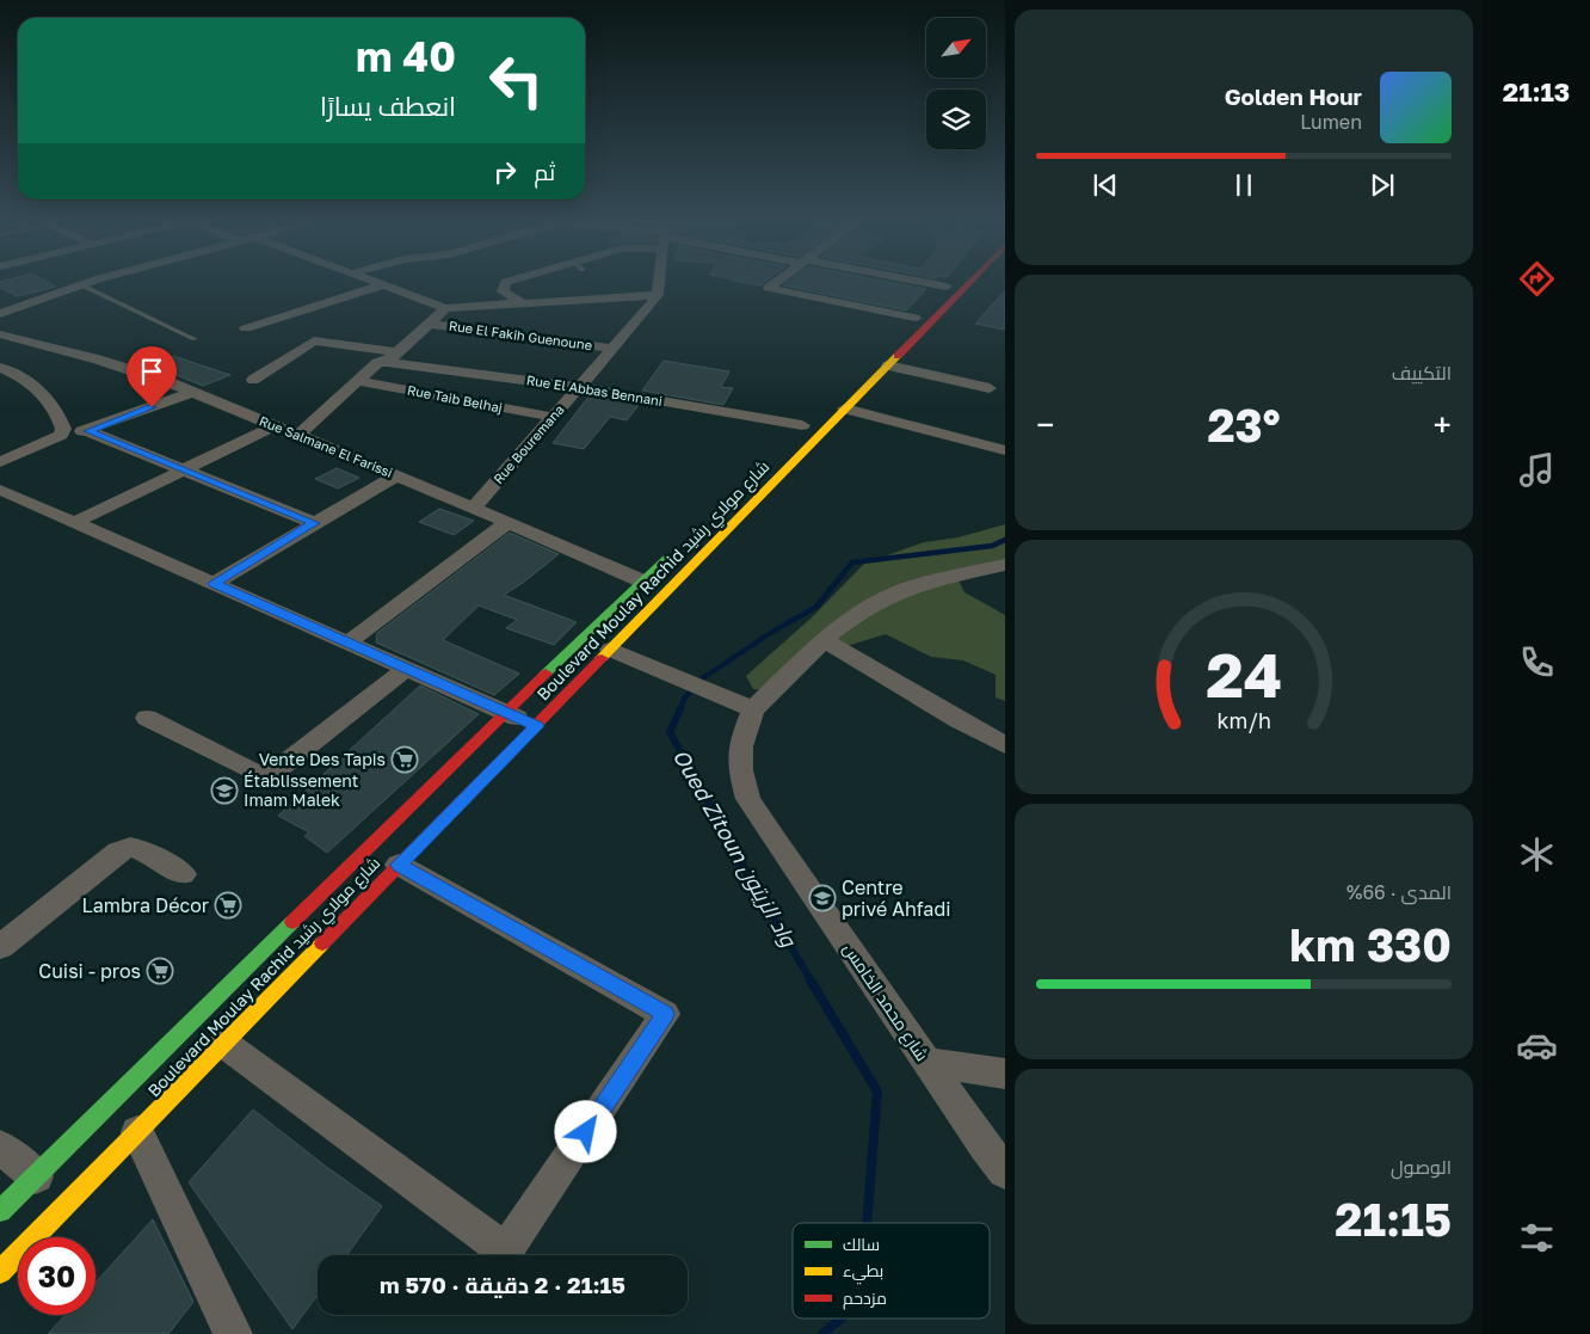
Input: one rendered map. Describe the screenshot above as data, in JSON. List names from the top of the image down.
{
  "streets": {
    "main road": ["Boulevard Moulay Rachid شارع مولاي رشيد"],
    "street": [
      "Rue El Fakih Guenoune",
      "Rue El Abbas Bennani",
      "Rue Taib Belhaj",
      "Rue Bouremana",
      "Rue Salmane El Farissi",
      "شارع محمد الخامس"
    ]
  },
  "crossings": [
    ["Rue El Fakih Guenoune", "Rue Bouremana"],
    ["Rue El Abbas Bennani", "Rue Bouremana"],
    ["Rue Taib Belhaj", "Rue Bouremana"],
    ["Rue Bouremana", "Rue Salmane El Farissi"],
    ["Rue Salmane El Farissi", "Boulevard Moulay Rachid شارع مولاي رشيد"]
  ],
  "water": ["Oued Zitoun واد الزيتون"],
  "places": {
    "supermarket": ["Vente Des Tapis", "Lambra Décor", "Cuisi - pros"],
    "school or university": ["Établissement Imam Malek", "Centre privé Ahfadi"]
  },
  "legend": ["سالك", "بطيء", "مزدحم"],
  "north": "top right",
  "page": {
    "tabs": "21:13",
    "turn": ["40 m", "انعطف يسارًا"],
    "song": ["Golden Hour", "Lumen"],
    "then": "ثم",
    "tile": [
      "التكييف",
      ["المدى · 66%", "330 km"],
      ["الوصول", "21:15"]
    ],
    "heat": ["−", "23°", "+"],
    "limit": "30",
    "trip": "21:15 · 2 دقيقة · 570 m",
    "gauge": ["24", "km/h"]
  }
}
